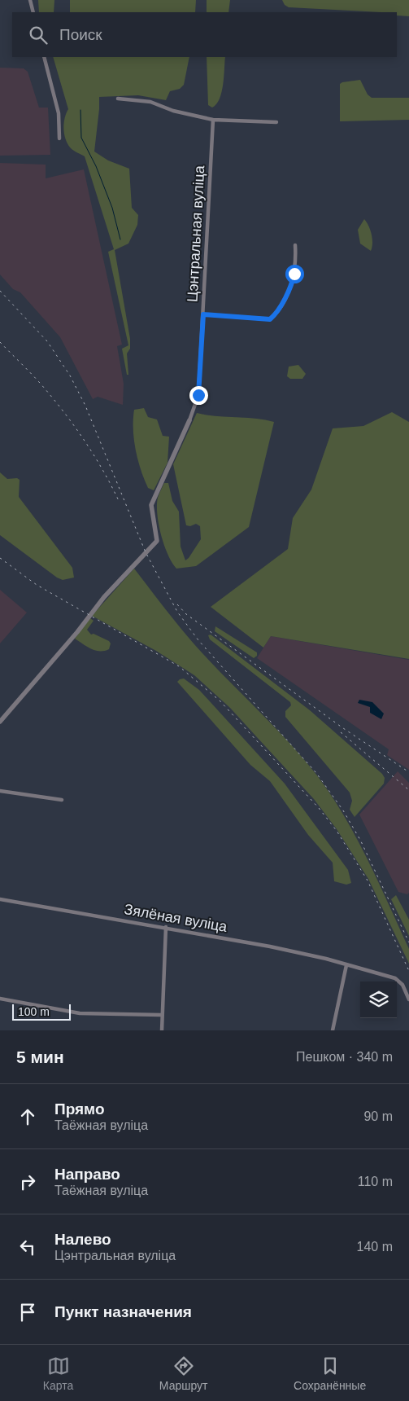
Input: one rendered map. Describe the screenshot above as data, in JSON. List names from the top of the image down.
{
  "streets": {
    "street": ["Цэнтральная вуліца", "Зялёная вуліца"]
  },
  "scale_bar": "100 m",
  "page": {
    "search": "Поиск",
    "scale": "100 m",
    "heading": ["5 мин", "Пешком · 340 m"],
    "list": [
      ["Прямо", "Таёжная вуліца", "90 m"],
      ["Направо", "Таёжная вуліца", "110 m"],
      ["Налево", "Цэнтральная вуліца", "140 m"],
      "Пункт назначения"
    ],
    "nav": ["Карта", "Маршрут", "Сохранённые"]
  }
}
